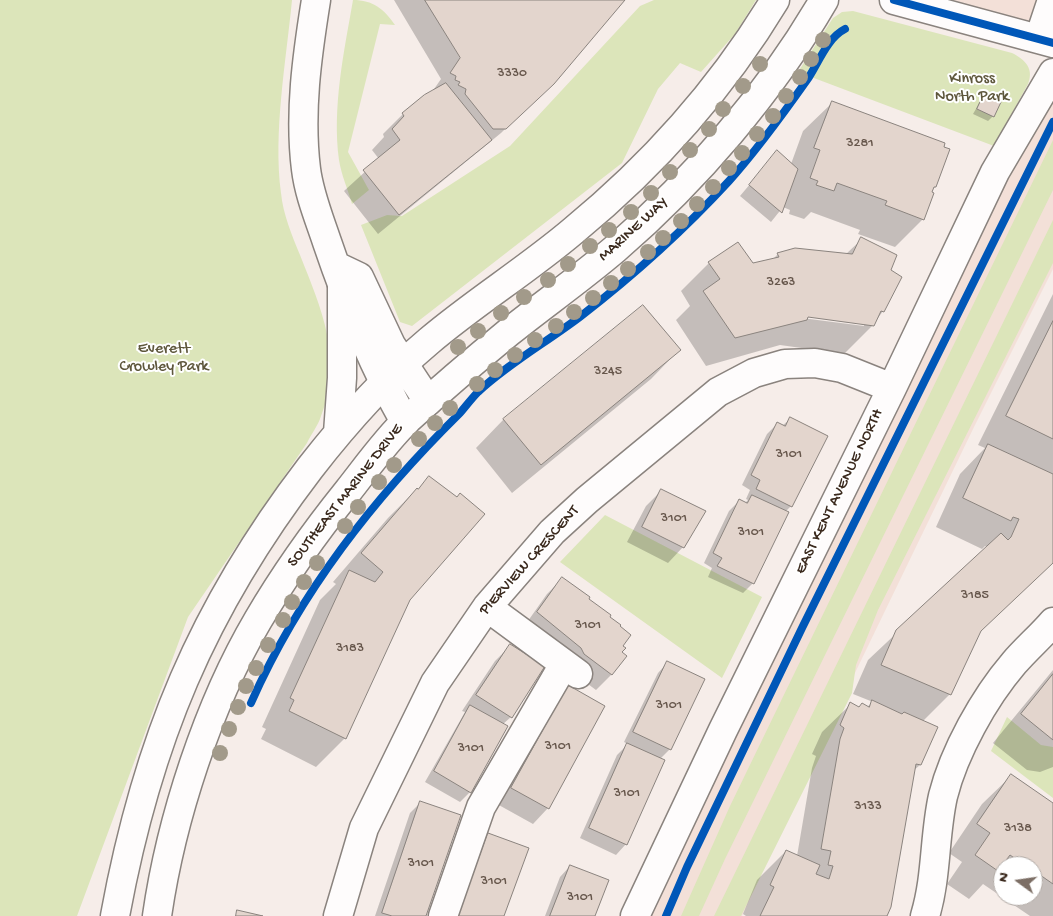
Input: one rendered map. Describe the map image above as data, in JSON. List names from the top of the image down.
{
  "streets": {
    "street": [
      "MARINE WAY",
      "EAST KENT AVENUE NORTH",
      "SOUTHEAST MARINE DRIVE",
      "PIERVIEW CRESCENT"
    ]
  },
  "crossings": [
    ["MARINE WAY", "SOUTHEAST MARINE DRIVE"],
    ["EAST KENT AVENUE NORTH", "PIERVIEW CRESCENT"]
  ],
  "parks": ["Kinross North Park", "Everett Crowley Park"],
  "house_numbers": [
    "3330",
    "3281",
    "3263",
    "3245",
    "3101",
    "3101",
    "3101",
    "3185",
    "3101",
    "3183",
    "3101",
    "3101",
    "3101",
    "3101",
    "3133",
    "3138",
    "3101",
    "3101",
    "3101"
  ],
  "north": "left"
}
